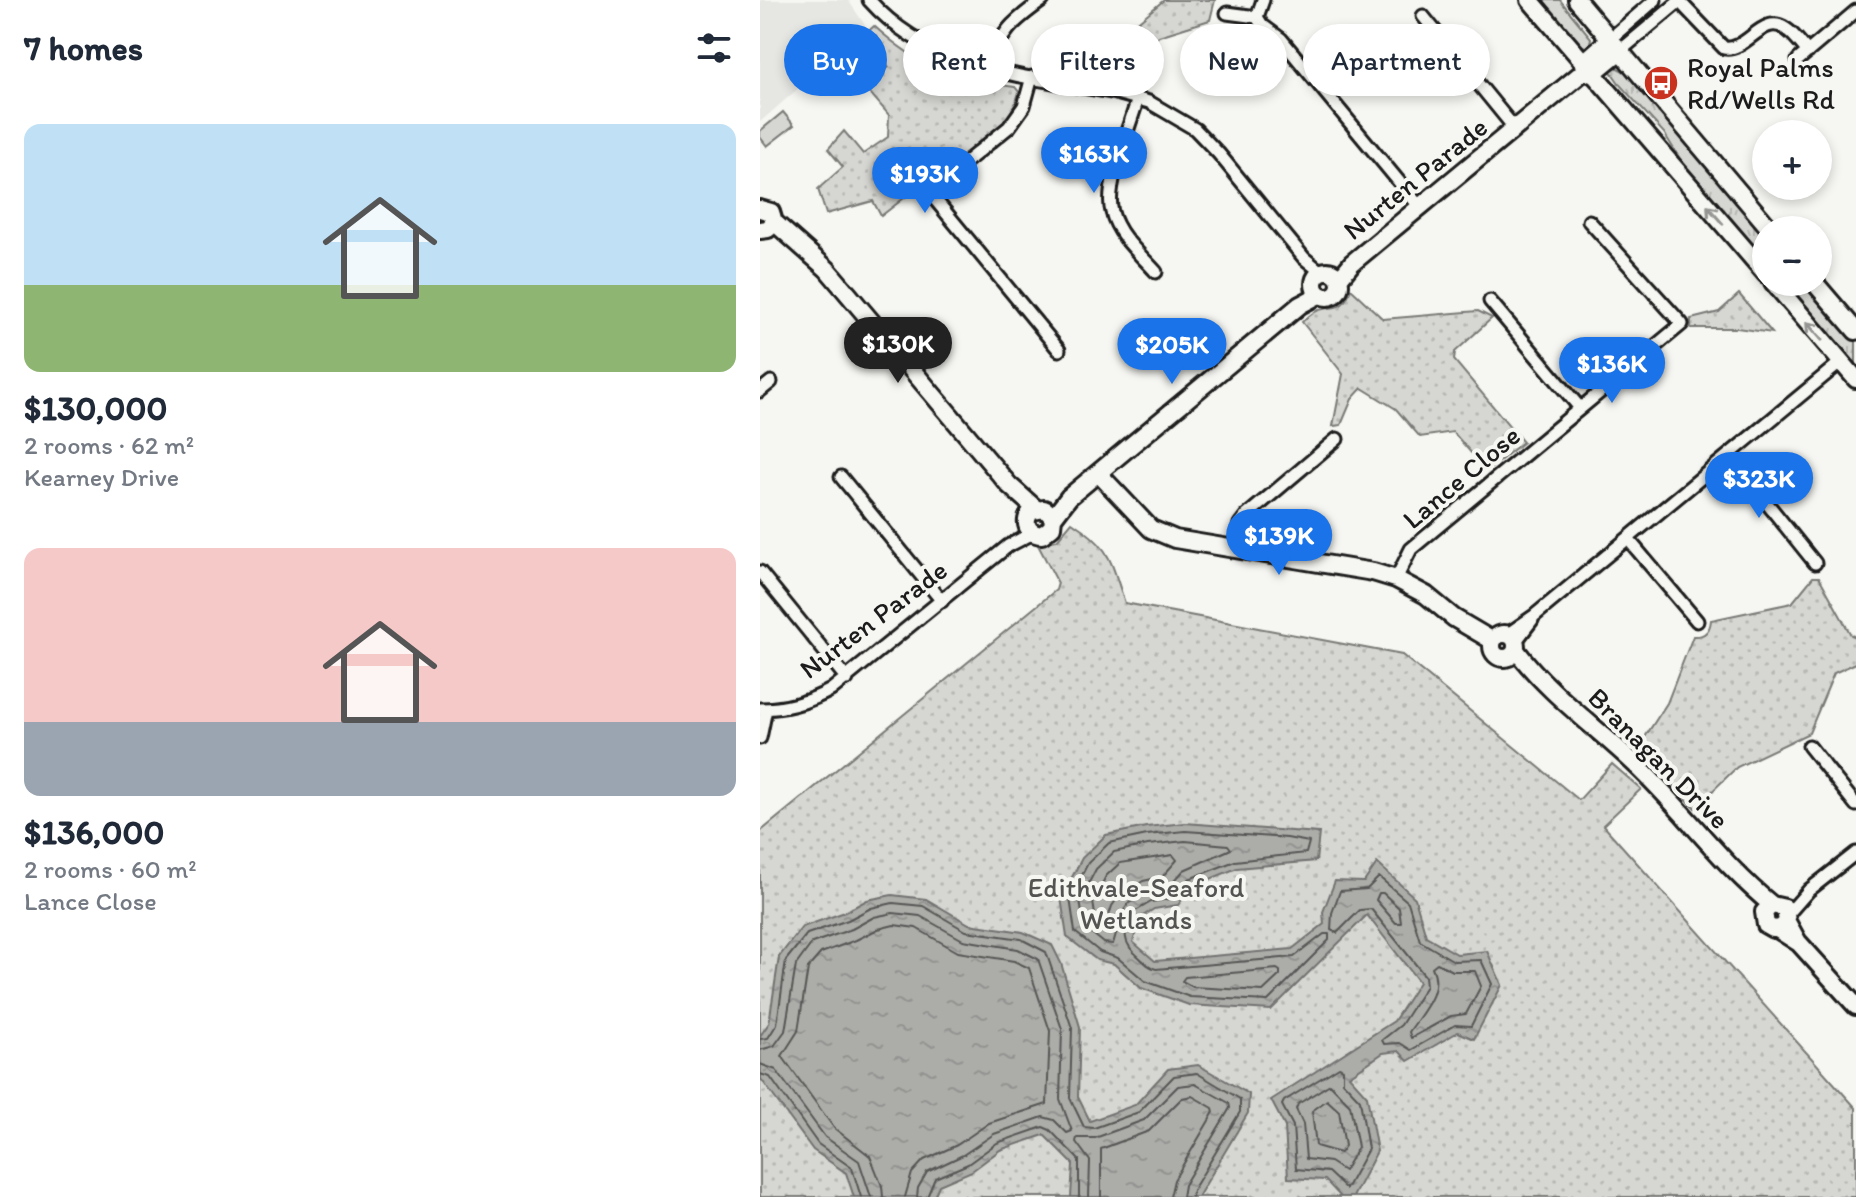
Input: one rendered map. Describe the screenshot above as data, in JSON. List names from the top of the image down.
{
  "streets": {
    "street": ["Nurten Parade", "Lance Close", "Branagan Drive"]
  },
  "crossings": [
    ["Nurten Parade", "Branagan Drive"],
    ["Lance Close", "Branagan Drive"]
  ],
  "parks": ["Edithvale-Seaford Wetlands"],
  "places": {
    "bus stop": ["Royal Palms Rd/Wells Rd"]
  },
  "page": {
    "heading": "7 homes",
    "chip": [
      "Buy",
      "Rent",
      "Filters",
      "New",
      "Apartment"
    ],
    "list": [
      {
        "name": "$130,000",
        "note": "2 rooms · 62 m² · Kearney Drive"
      },
      {
        "name": "$136,000",
        "note": "2 rooms · 60 m² · Lance Close"
      }
    ],
    "map_buttons": ["+", "−"],
    "price": [
      "$163K",
      "$193K",
      "$130K",
      "$205K",
      "$136K",
      "$323K",
      "$139K"
    ]
  }
}
